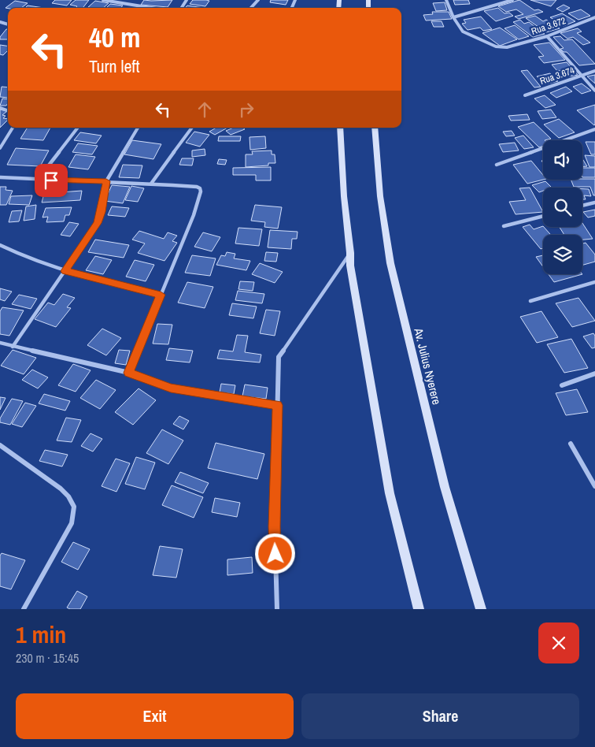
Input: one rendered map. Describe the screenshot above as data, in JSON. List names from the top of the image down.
{
  "streets": {
    "main road": ["Av. Julius Nyerere"],
    "street": ["Rua 3.672", "Rua 3.674"]
  },
  "page": {
    "turn": ["40 m", "Turn left"],
    "heading": ["1 min", "230 m · 15:45"],
    "buttons": ["Exit", "Share"]
  }
}
